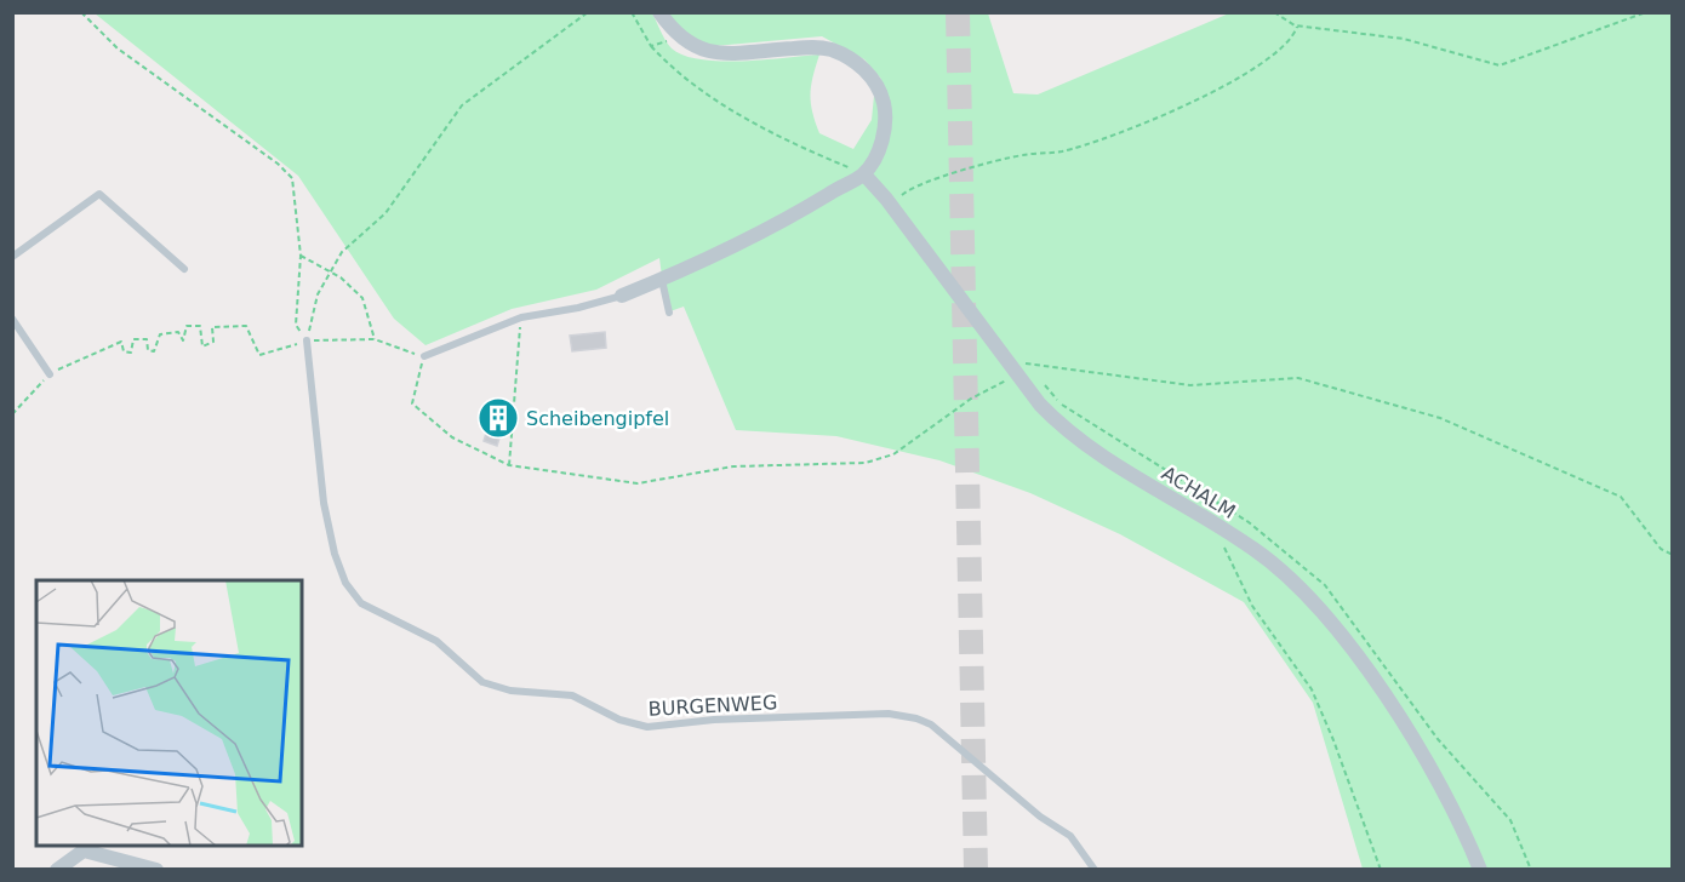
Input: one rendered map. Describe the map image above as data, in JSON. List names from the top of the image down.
{
  "streets": {
    "street": ["ACHALM"],
    "lane": ["BURGENWEG"]
  },
  "places": {
    "building": ["Scheibengipfel"]
  }
}
